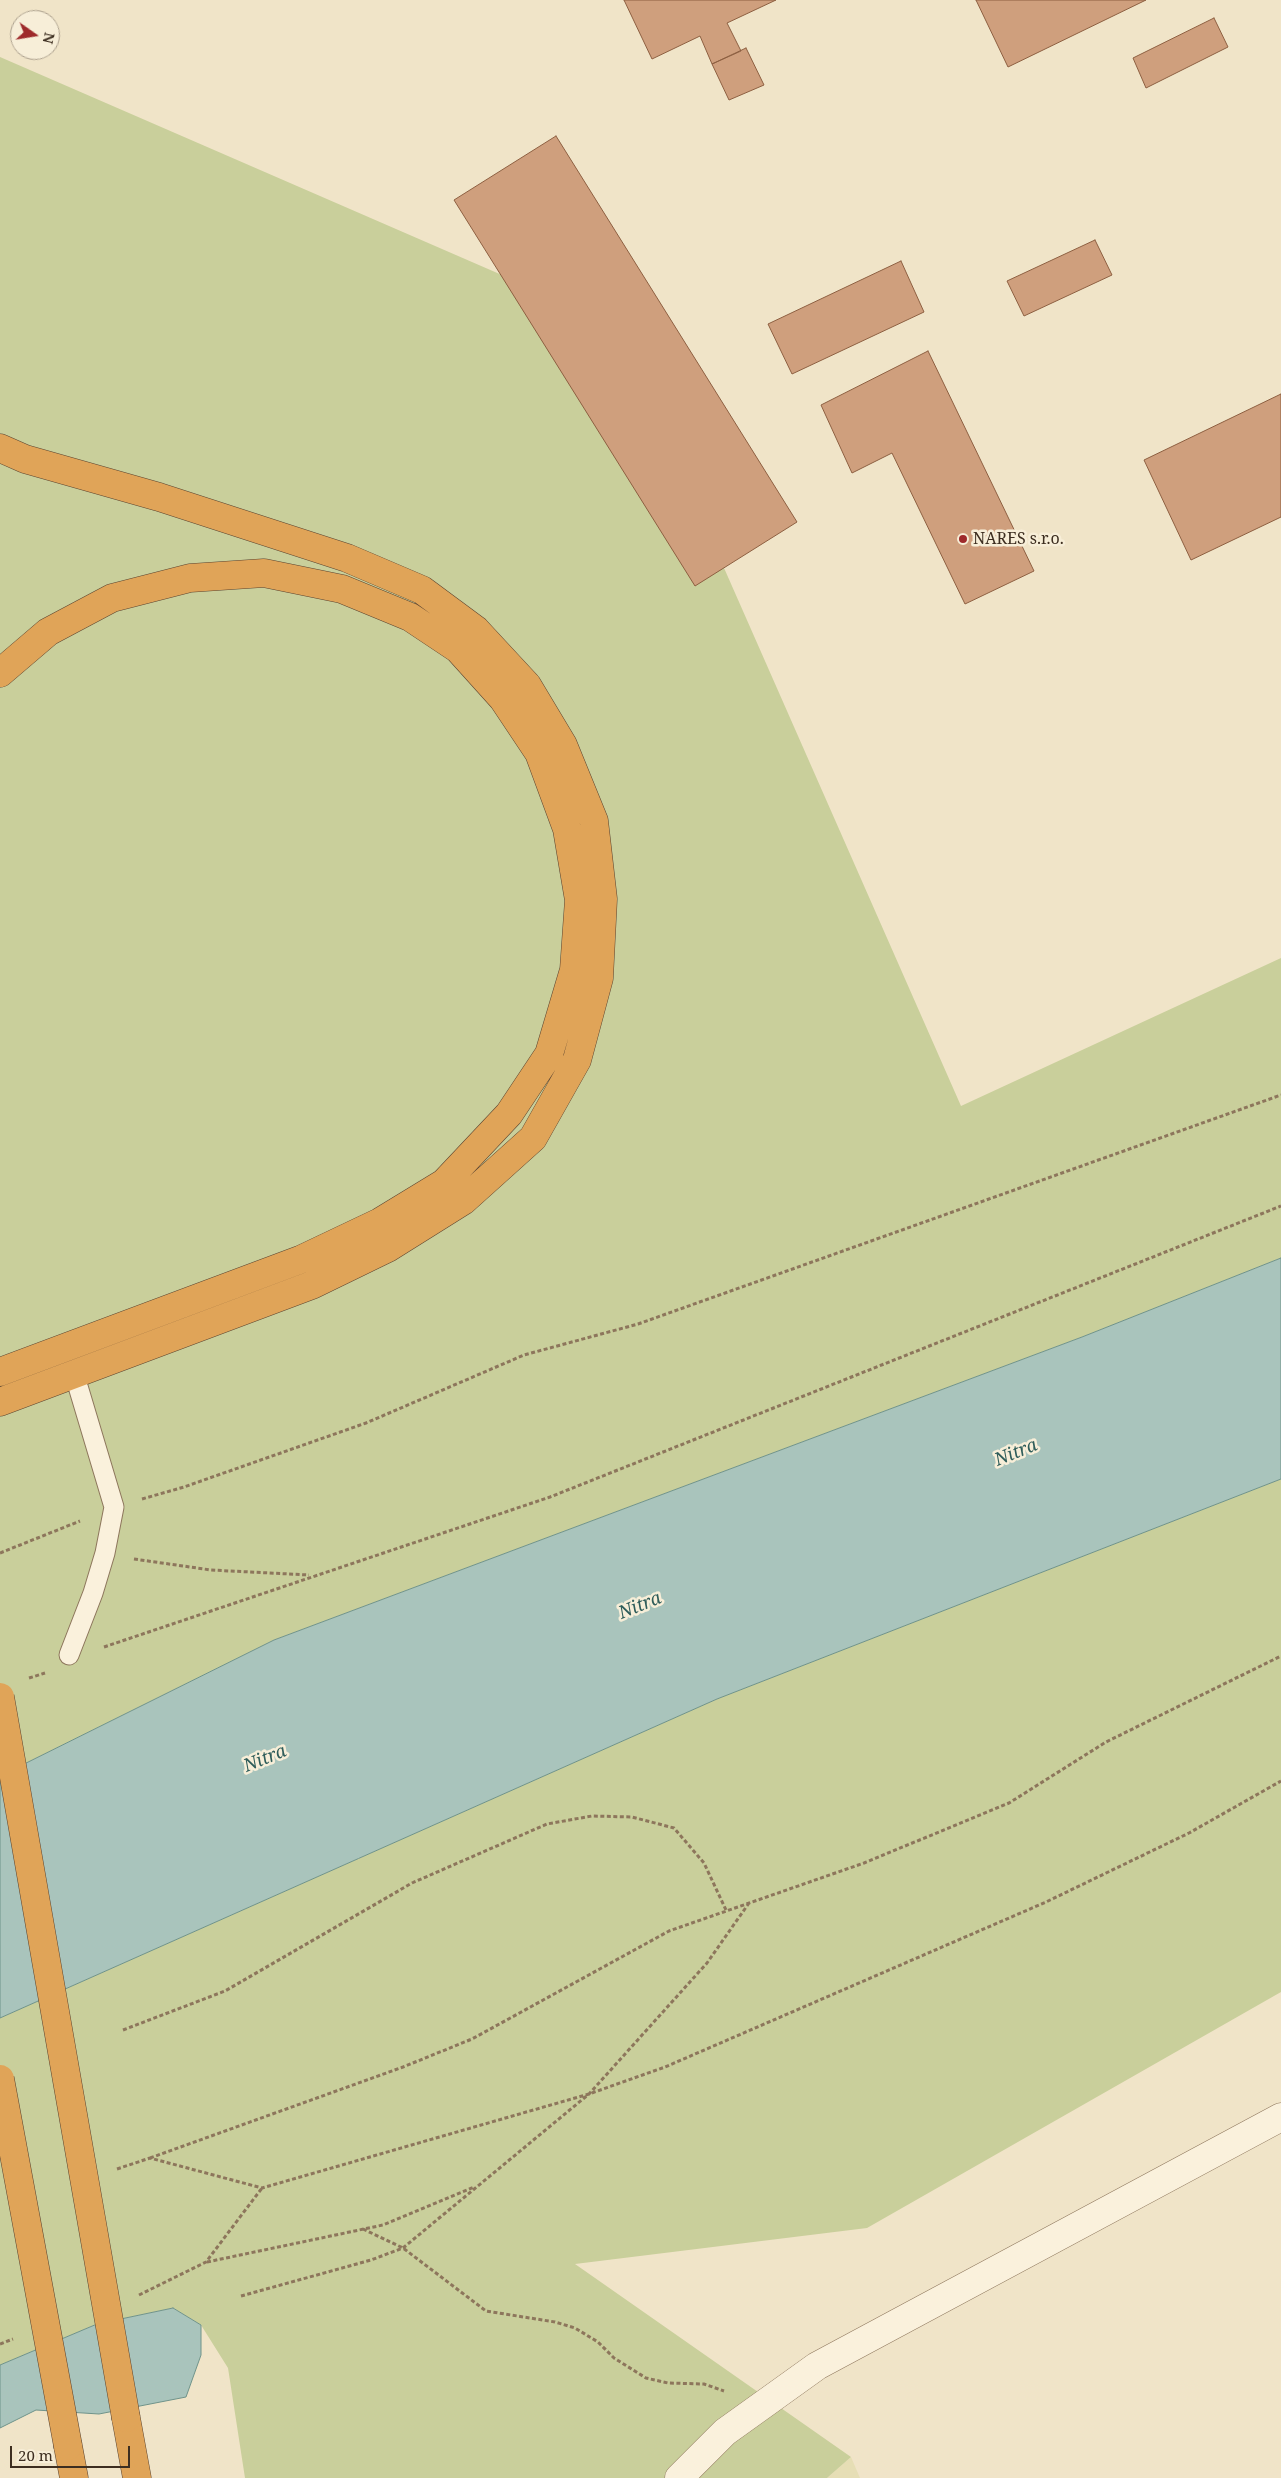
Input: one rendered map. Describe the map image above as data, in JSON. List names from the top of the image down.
{
  "water": ["Nitra"],
  "places": ["NARES s.r.o."],
  "scale_bar": "20 m",
  "north": "right"
}
